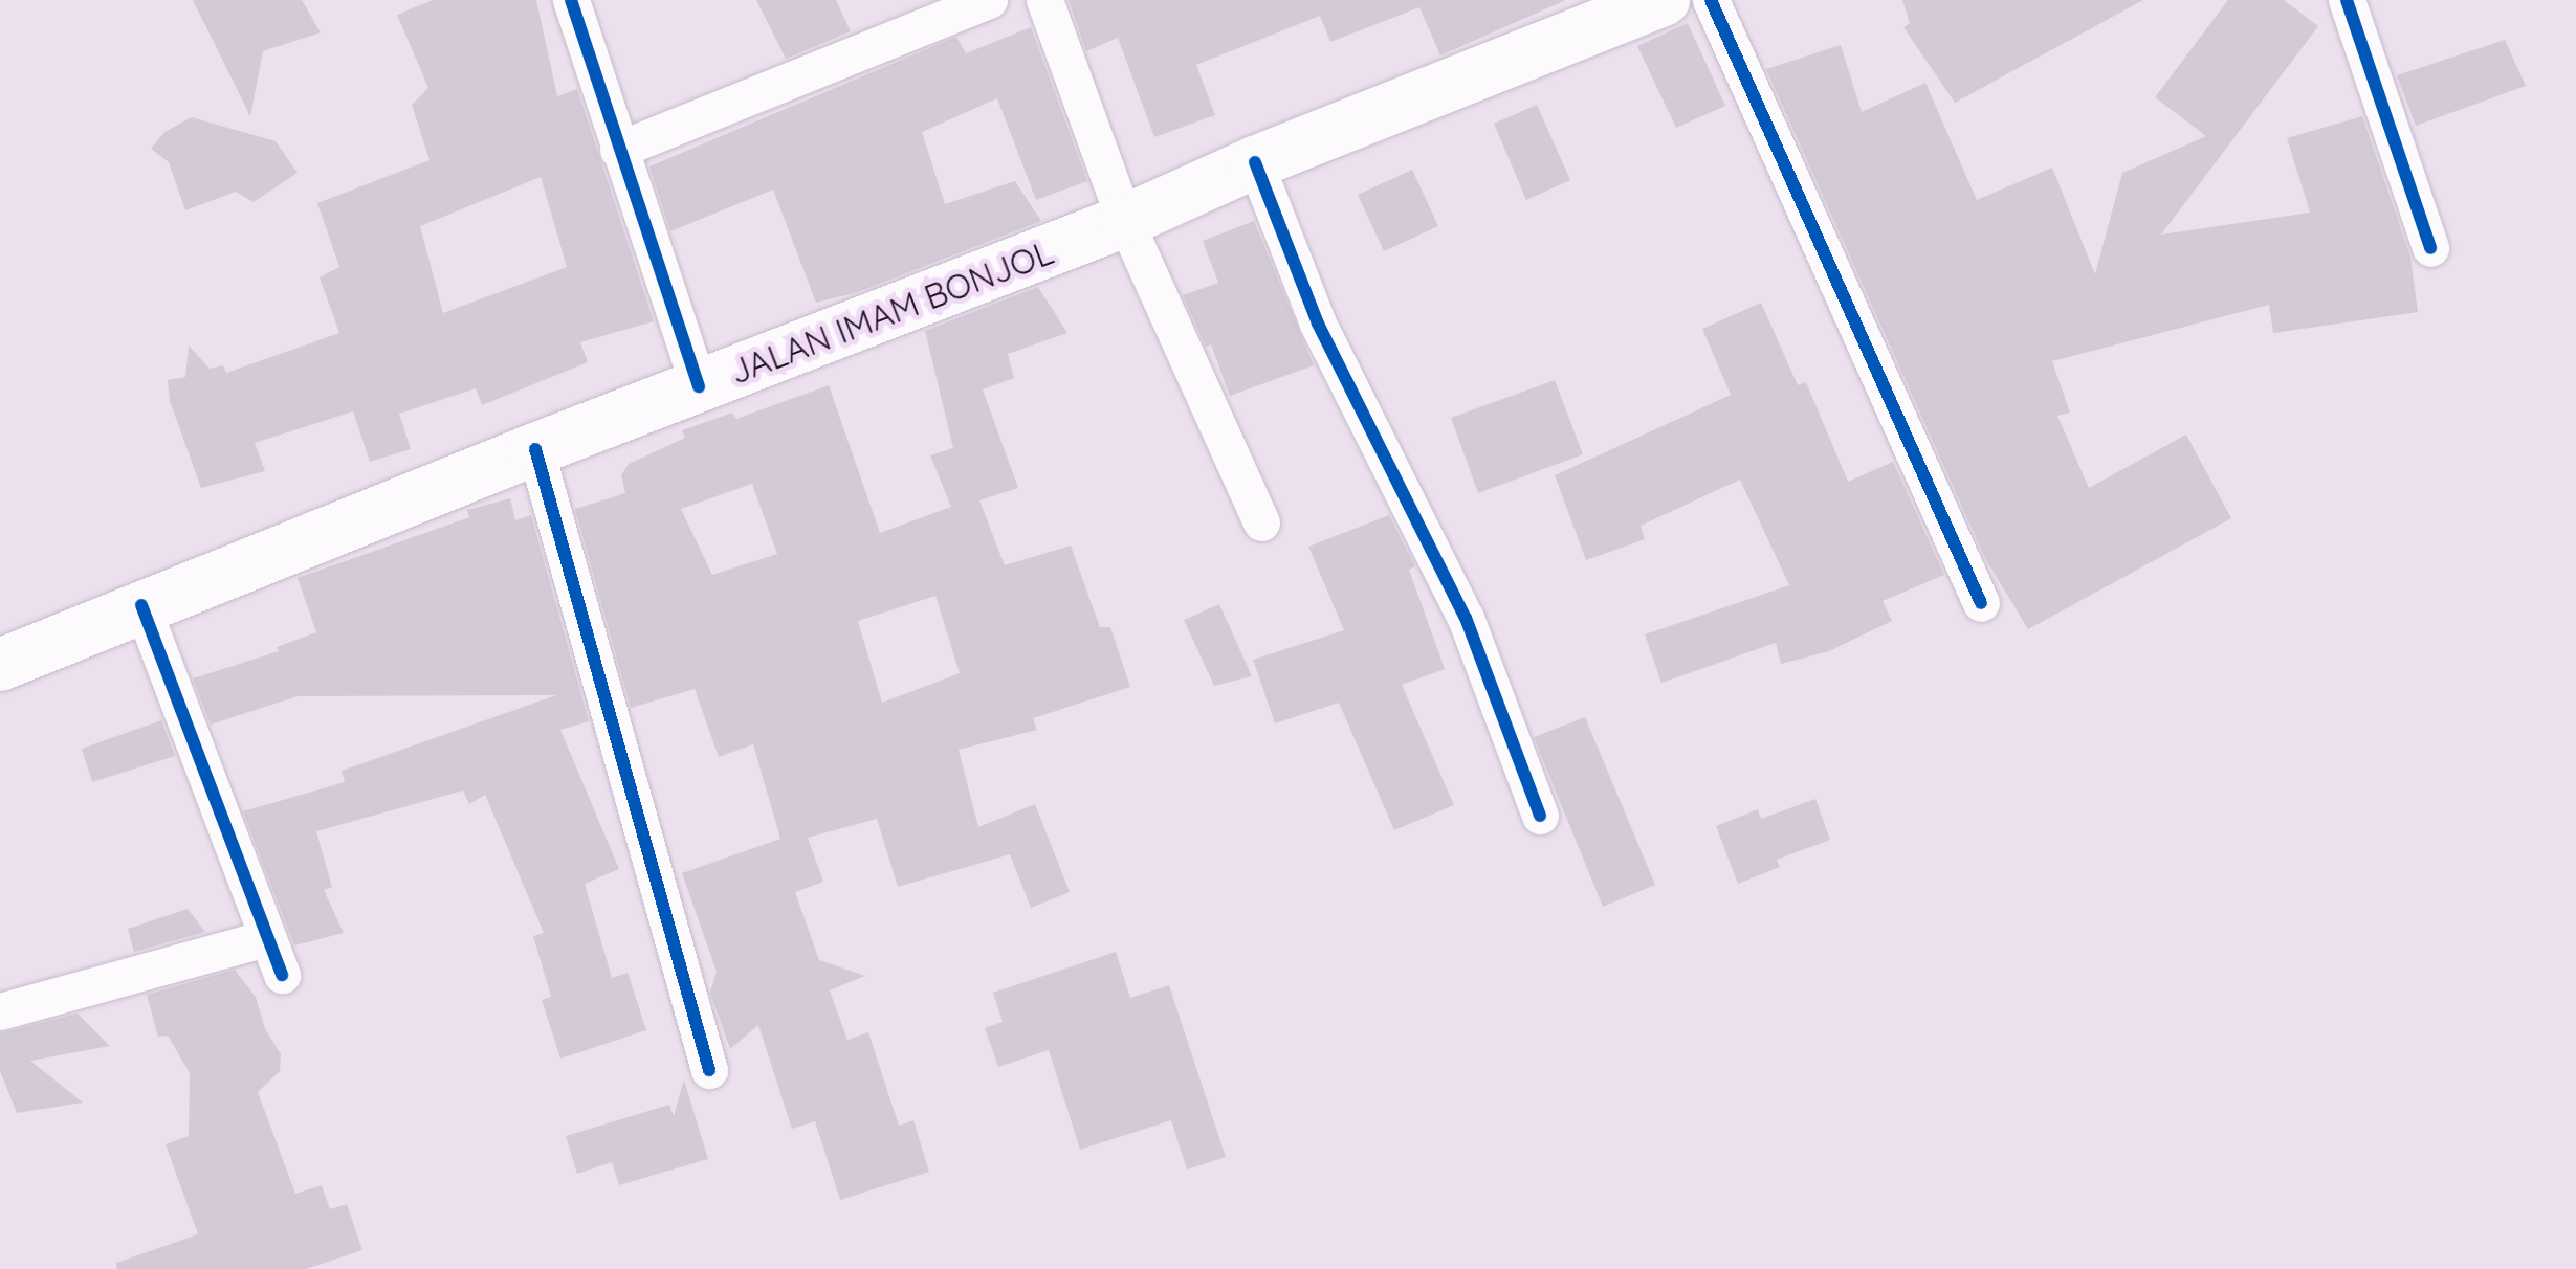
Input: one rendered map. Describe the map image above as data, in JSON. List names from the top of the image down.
{
  "streets": {
    "main road": ["JALAN IMAM BONJOL"]
  }
}
